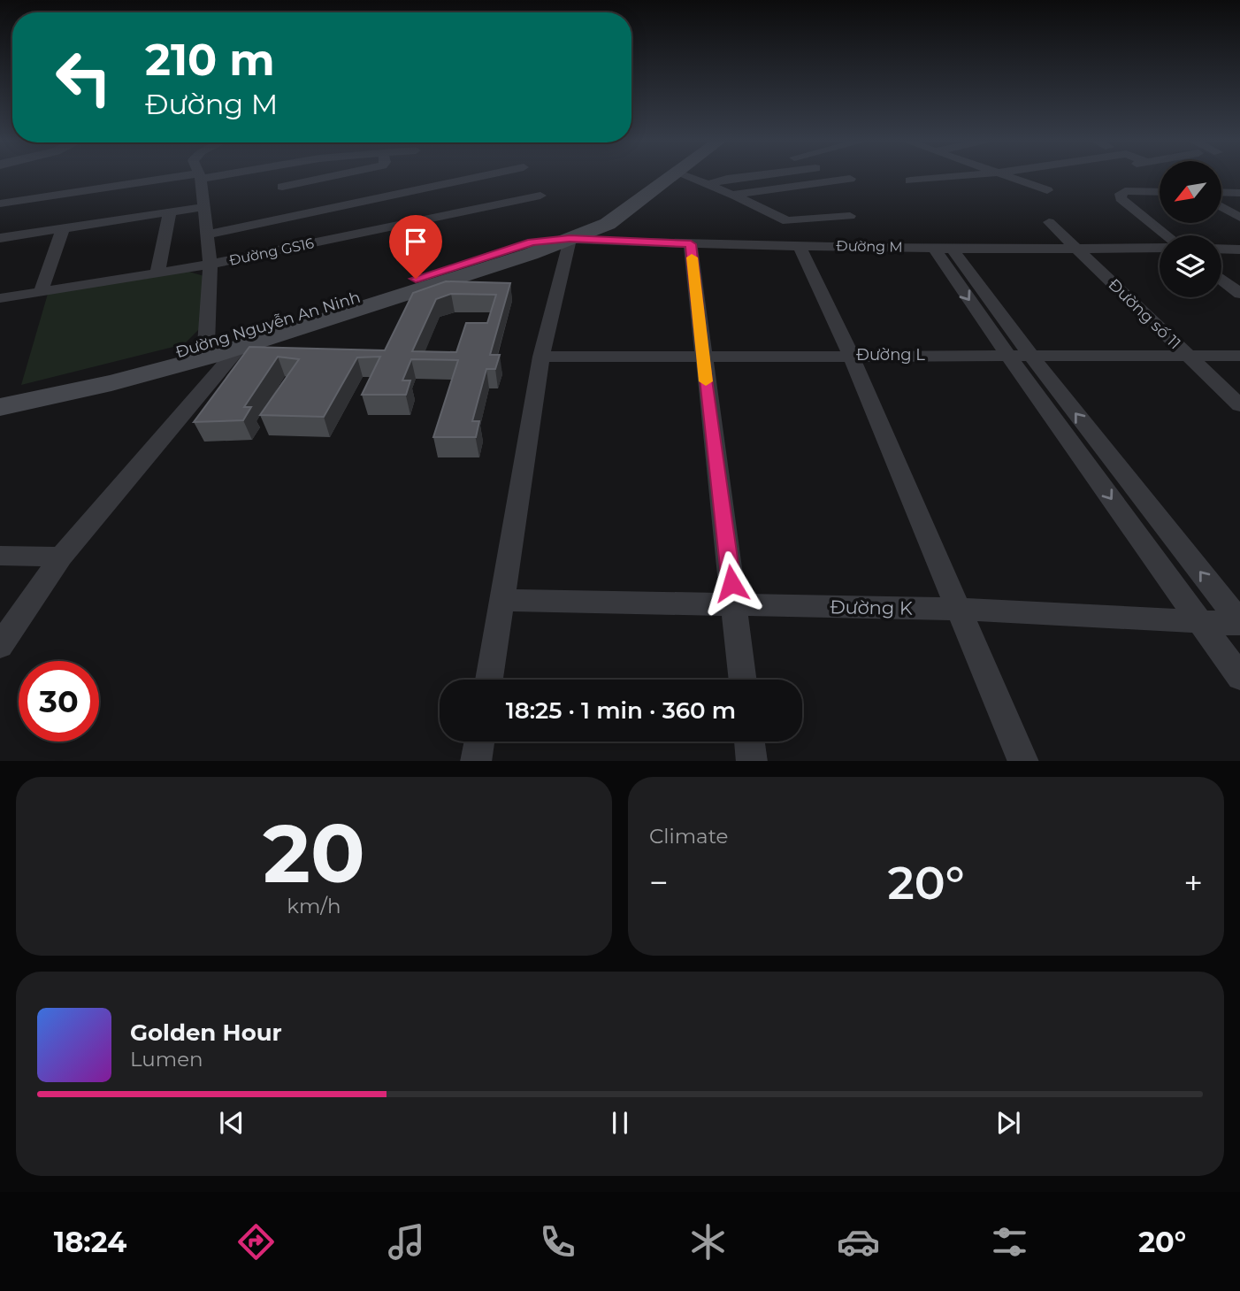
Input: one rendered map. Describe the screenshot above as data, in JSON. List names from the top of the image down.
{
  "streets": {
    "main road": ["Đường Nguyễn An Ninh"],
    "street": [
      "Đường M",
      "Đường GS16",
      "Đường số 11",
      "Đường L",
      "Đường K"
    ]
  },
  "crossings": [
    ["Đường M", "Đường số 11"],
    ["Đường M", "Đường Nguyễn An Ninh"],
    ["Đường số 11", "Đường L"]
  ],
  "north": "bottom left",
  "page": {
    "turn": ["210 m", "Đường M"],
    "limit": "30",
    "trip": "18:25 · 1 min · 360 m",
    "tile": [
      ["20", "km/h"],
      "Climate"
    ],
    "heat": ["−", "20°", "+"],
    "song": ["Golden Hour", "Lumen"],
    "tabs": ["18:24", "20°"]
  }
}
